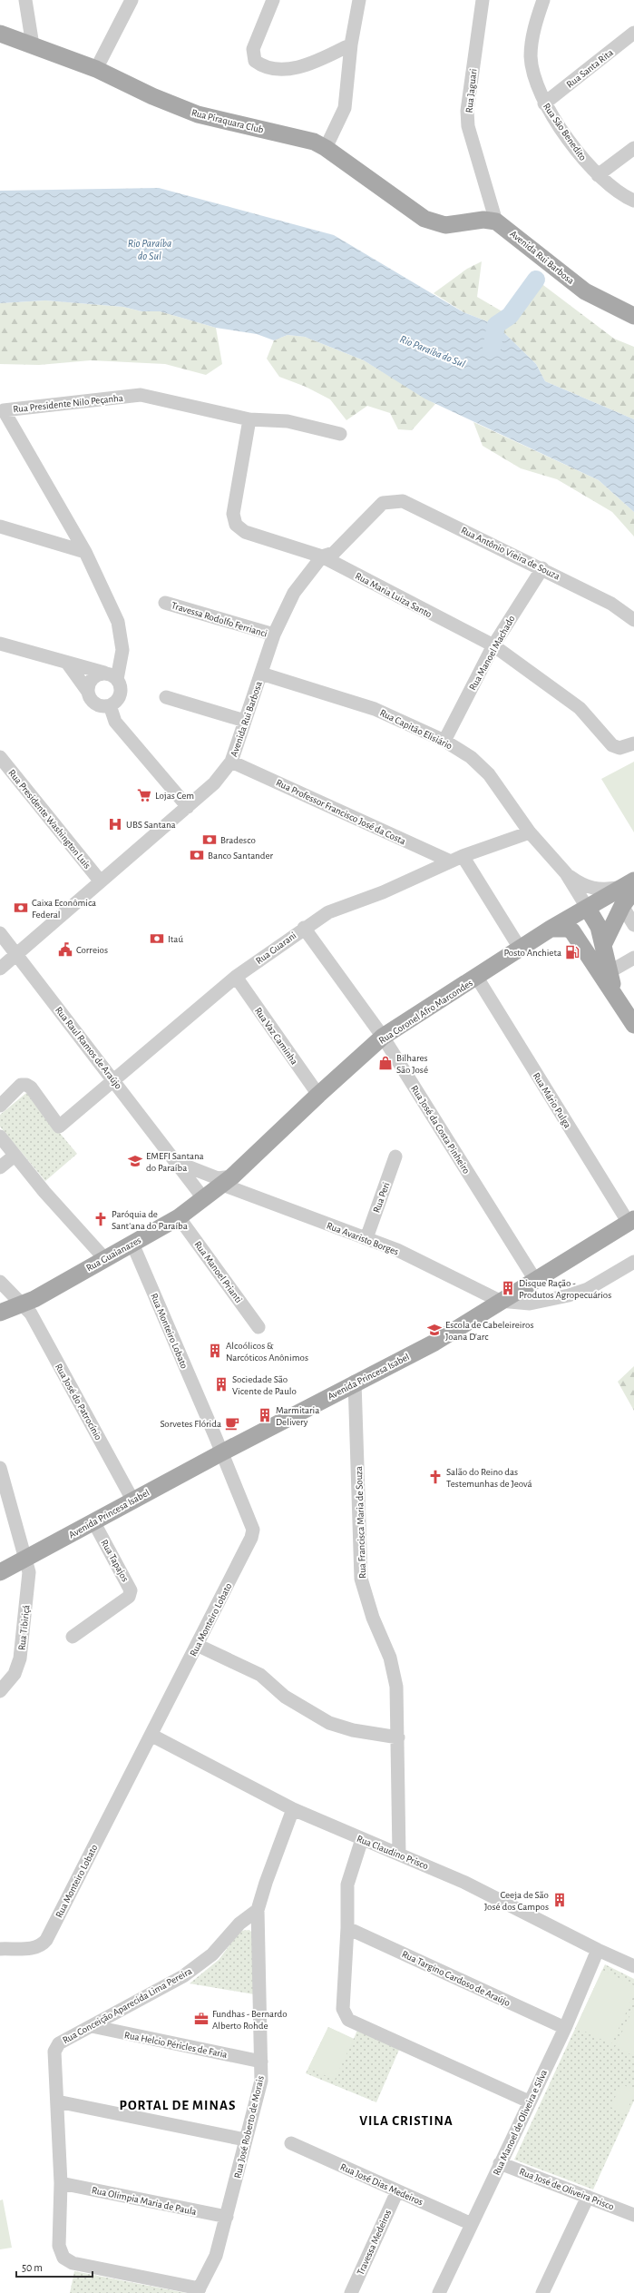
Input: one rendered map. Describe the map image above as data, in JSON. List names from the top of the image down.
{
  "streets": {
    "main road": [
      "Rua Piraquara Club",
      "Avenida Rui Barbosa",
      "Rua Coronel Afro Marcondes",
      "Rua Guaianazes",
      "Avenida Princesa Isabel"
    ],
    "street": [
      "Rua Santa Rita",
      "Rua Jaguari",
      "Rua São Benedito",
      "Rua Presidente Nilo Peçanha",
      "Rua Antônio Vieira de Souza",
      "Rua Maria Luiza Santo",
      "Travessa Rodolfo Ferrianci",
      "Rua Manoel Machado",
      "Rua Capitão Elisiário",
      "Rua Professor Francisco José da Costa",
      "Rua Presidente Washington Luis",
      "Rua Guarani",
      "Rua Vaz Caminha",
      "Rua Raul Ramos de Araújo",
      "Rua Mário Pulga",
      "Rua José da Costa Pinheiro",
      "Rua Peri",
      "Rua Avaristo Borges",
      "Rua Manoel Prianti",
      "Rua Monteiro Lobato",
      "Rua José do Patrocínio",
      "Rua Francisca Maria de Souza",
      "Rua Tapajos",
      "Rua Tibiriçá",
      "Rua Claudino Prisco",
      "Rua Targino Cardoso de Araújo",
      "Rua Conceição Aparecida Lima Pereira",
      "Rua Helcio Péricles de Faria",
      "Rua Manoel de Oliveira e Silva",
      "Rua José Roberto de Morais",
      "Rua José Dias Medeiros",
      "Rua José de Oliveira Prisco",
      "Rua Olímpia Maria de Paula",
      "Travessa Medeiros"
    ]
  },
  "crossings": [
    ["Rua Santa Rita", "Rua São Benedito"],
    ["Rua Jaguari", "Rua Piraquara Club"],
    ["Rua Jaguari", "Avenida Rui Barbosa"],
    ["Rua Piraquara Club", "Avenida Rui Barbosa"],
    ["Avenida Rui Barbosa", "Rua Antônio Vieira de Souza"],
    ["Avenida Rui Barbosa", "Rua Maria Luiza Santo"],
    ["Avenida Rui Barbosa", "Travessa Rodolfo Ferrianci"],
    ["Avenida Rui Barbosa", "Rua Capitão Elisiário"],
    ["Avenida Rui Barbosa", "Rua Professor Francisco José da Costa"],
    ["Avenida Rui Barbosa", "Rua Presidente Washington Luis"],
    ["Avenida Rui Barbosa", "Rua Raul Ramos de Araújo"],
    ["Rua Presidente Nilo Peçanha", "Rua Maria Luiza Santo"],
    ["Rua Antônio Vieira de Souza", "Rua Maria Luiza Santo"],
    ["Rua Antônio Vieira de Souza", "Rua Manoel Machado"],
    ["Rua Maria Luiza Santo", "Rua Manoel Machado"],
    ["Rua Manoel Machado", "Rua Capitão Elisiário"],
    ["Rua Capitão Elisiário", "Rua Guarani"],
    ["Rua Capitão Elisiário", "Rua Coronel Afro Marcondes"],
    ["Rua Professor Francisco José da Costa", "Rua Guarani"],
    ["Rua Guarani", "Rua Vaz Caminha"],
    ["Rua Guarani", "Rua Raul Ramos de Araújo"],
    ["Rua Guarani", "Rua José da Costa Pinheiro"],
    ["Rua Coronel Afro Marcondes", "Rua Vaz Caminha"],
    ["Rua Coronel Afro Marcondes", "Rua Mário Pulga"],
    ["Rua Coronel Afro Marcondes", "Rua José da Costa Pinheiro"],
    ["Rua Coronel Afro Marcondes", "Rua Avaristo Borges"],
    ["Rua Coronel Afro Marcondes", "Rua Guaianazes"],
    ["Rua Raul Ramos de Araújo", "Rua Guaianazes"],
    ["Rua Mário Pulga", "Avenida Princesa Isabel"],
    ["Rua José da Costa Pinheiro", "Avenida Princesa Isabel"],
    ["Rua Peri", "Rua Avaristo Borges"],
    ["Rua Avaristo Borges", "Rua Guaianazes"],
    ["Rua Avaristo Borges", "Avenida Princesa Isabel"],
    ["Rua Guaianazes", "Rua Manoel Prianti"],
    ["Rua Guaianazes", "Rua Monteiro Lobato"],
    ["Rua Guaianazes", "Rua José do Patrocínio"],
    ["Rua Monteiro Lobato", "Avenida Princesa Isabel"],
    ["Rua Monteiro Lobato", "Rua Claudino Prisco"],
    ["Avenida Princesa Isabel", "Rua José do Patrocínio"],
    ["Avenida Princesa Isabel", "Rua Francisca Maria de Souza"],
    ["Avenida Princesa Isabel", "Rua Tapajos"],
    ["Avenida Princesa Isabel", "Rua Tibiriçá"],
    ["Rua Francisca Maria de Souza", "Rua Claudino Prisco"],
    ["Rua Claudino Prisco", "Rua Manoel de Oliveira e Silva"],
    ["Rua Claudino Prisco", "Rua José Roberto de Morais"],
    ["Rua Targino Cardoso de Araújo", "Rua Manoel de Oliveira e Silva"],
    ["Rua Conceição Aparecida Lima Pereira", "Rua Helcio Péricles de Faria"],
    ["Rua Conceição Aparecida Lima Pereira", "Rua José Roberto de Morais"],
    ["Rua Conceição Aparecida Lima Pereira", "Rua Olímpia Maria de Paula"],
    ["Rua Helcio Péricles de Faria", "Rua José Roberto de Morais"],
    ["Rua Manoel de Oliveira e Silva", "Rua José Dias Medeiros"],
    ["Rua Manoel de Oliveira e Silva", "Rua José de Oliveira Prisco"],
    ["Rua José Roberto de Morais", "Rua Olímpia Maria de Paula"],
    ["Rua José Dias Medeiros", "Travessa Medeiros"]
  ],
  "districts": ["PORTAL DE MINAS", "VILA CRISTINA"],
  "water": ["Rio Paraíba do Sul"],
  "places": {
    "supermarket": ["Lojas Cem"],
    "hospital": ["UBS Santana"],
    "bank": [
      "Bradesco",
      "Banco Santander",
      "Caixa Econômica Federal",
      "Itaú"
    ],
    "public building": ["Correios"],
    "fuel station": ["Posto Anchieta"],
    "shop": ["Bilhares São José"],
    "school or university": ["EMEFI Santana do Paraíba", "Escola de Cabeleireiros Joana D'arc"],
    "church": ["Paróquia de Sant'ana do Paraíba", "Salão do Reino das Testemunhas de Jeová"],
    "building": [
      "Disque Ração - Produtos Agropecuários",
      "Alcoólicos & Narcóticos Anônimos",
      "Sociedade São Vicente de Paulo",
      "Marmitaria Delivery",
      "Ceeja de São José dos Campos"
    ],
    "cafe": ["Sorvetes Flórida"],
    "office": ["Fundhas - Bernardo Alberto Rohde"]
  },
  "scale_bar": "50 m"
}
